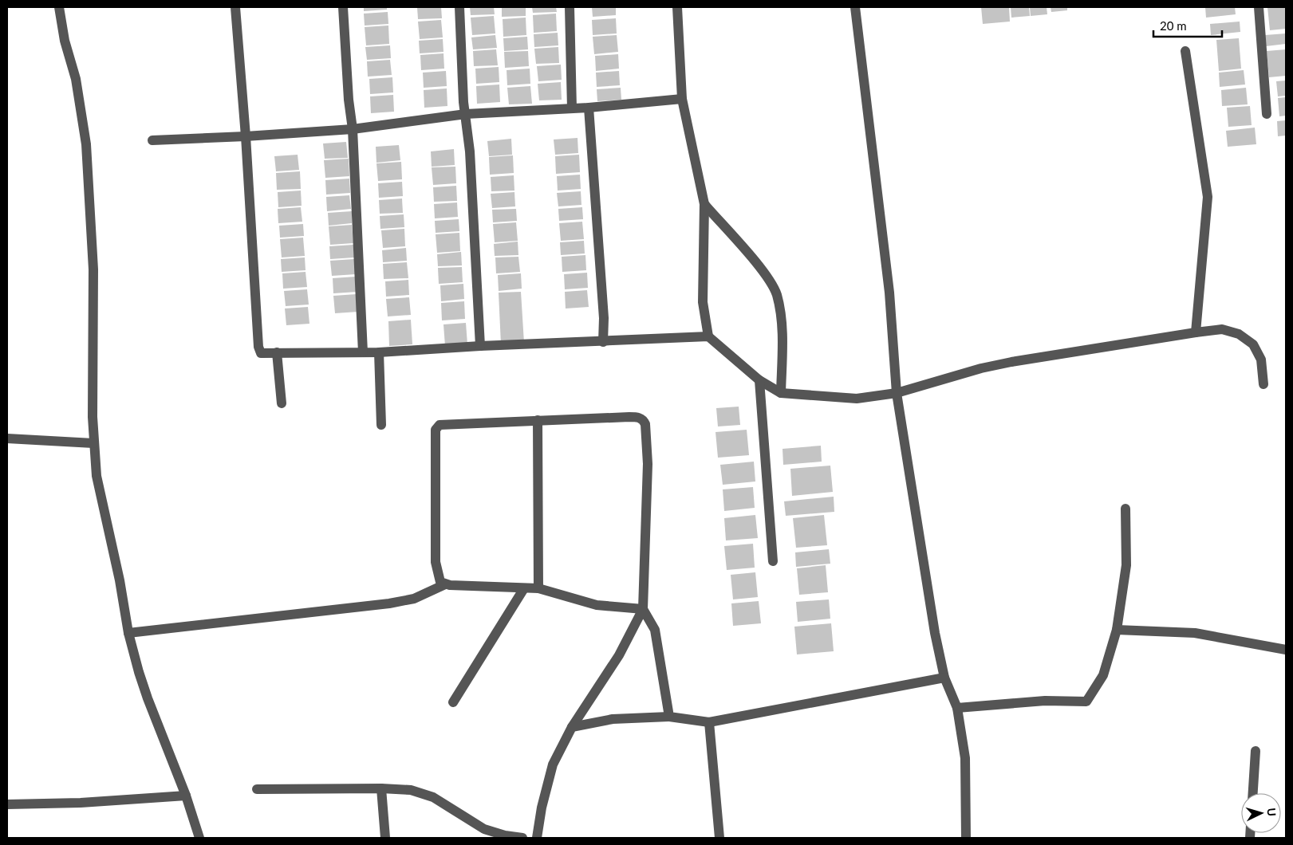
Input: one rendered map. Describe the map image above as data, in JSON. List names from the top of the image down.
{
  "scale_bar": "20 m",
  "north": "right"
}
